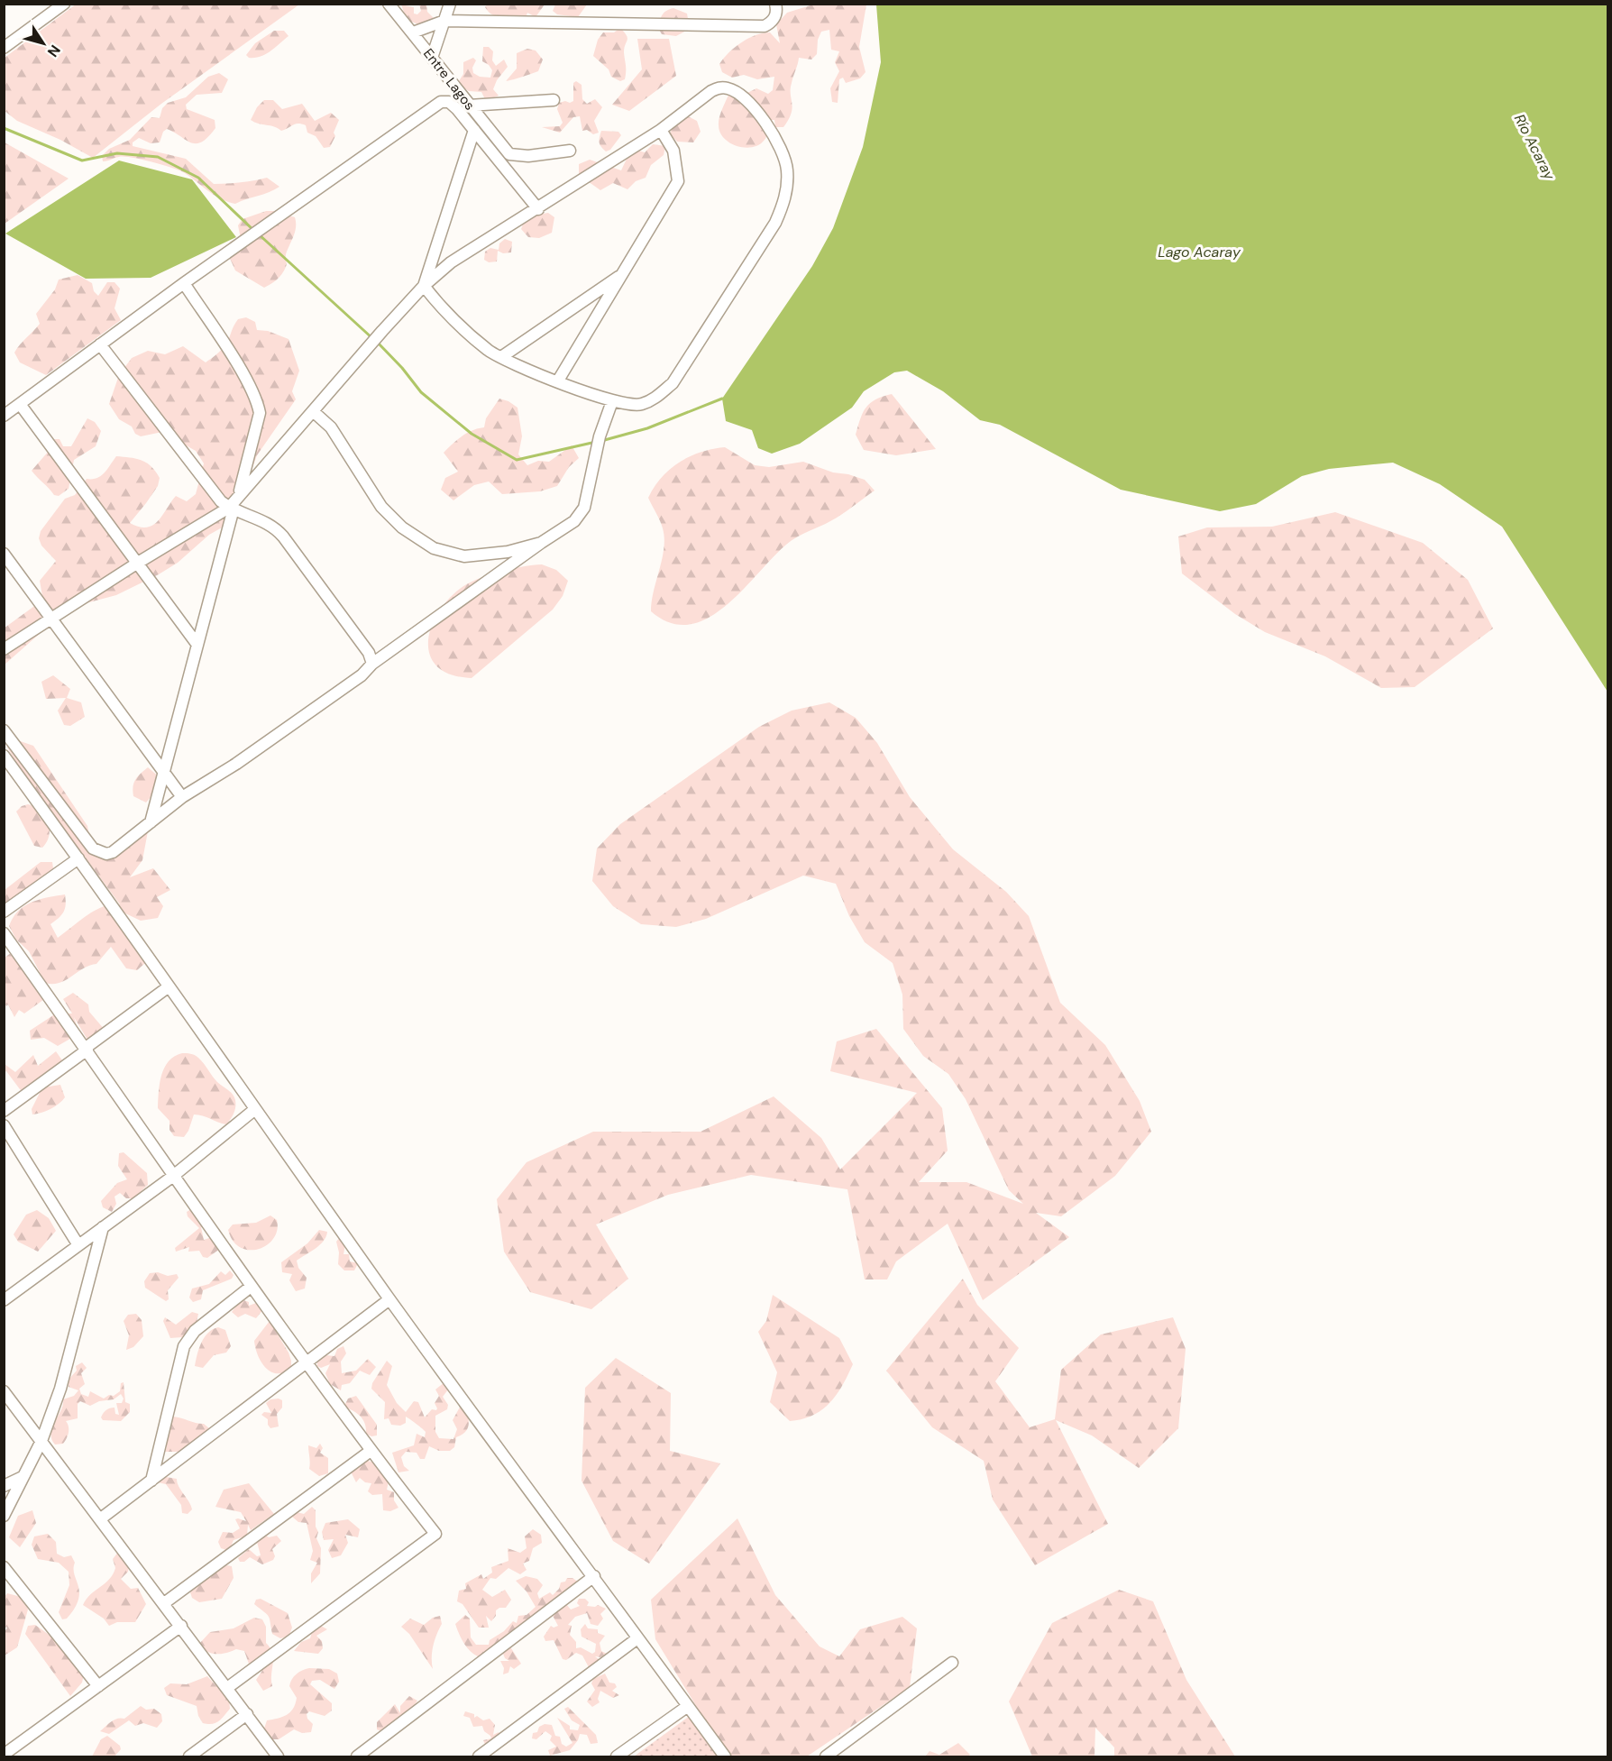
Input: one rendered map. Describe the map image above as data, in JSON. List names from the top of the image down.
{
  "streets": {
    "street": ["Entre Lagos"]
  },
  "water": ["Río Acaray", "Lago Acaray"],
  "north": "bottom right"
}
